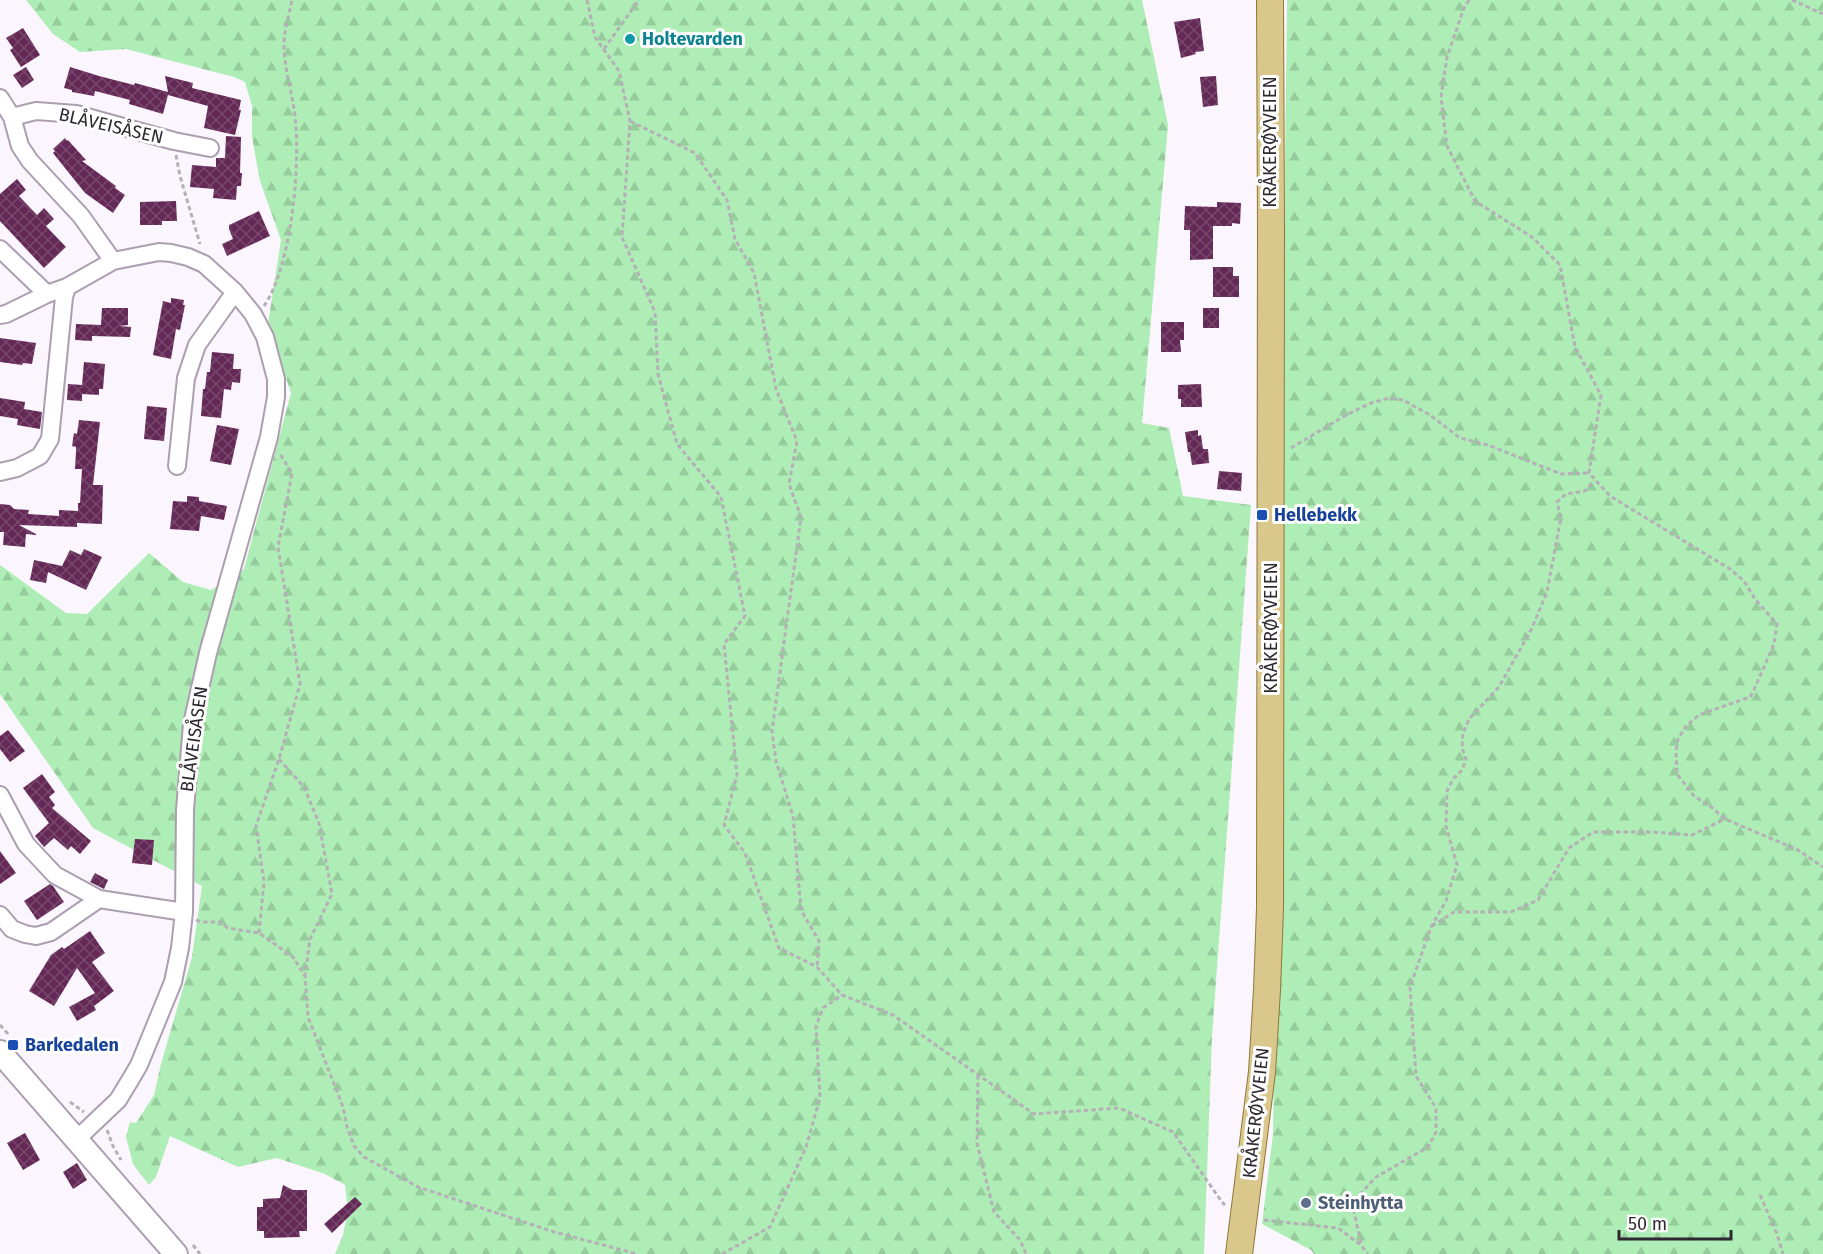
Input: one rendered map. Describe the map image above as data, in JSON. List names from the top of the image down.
{
  "streets": {
    "main road": ["KRÅKERØYVEIEN"],
    "street": ["BLÅVEISÅSEN"]
  },
  "places": {
    "other": ["Holtevarden", "Steinhytta"],
    "transit": ["Hellebekk", "Barkedalen"]
  },
  "scale_bar": "50 m"
}
